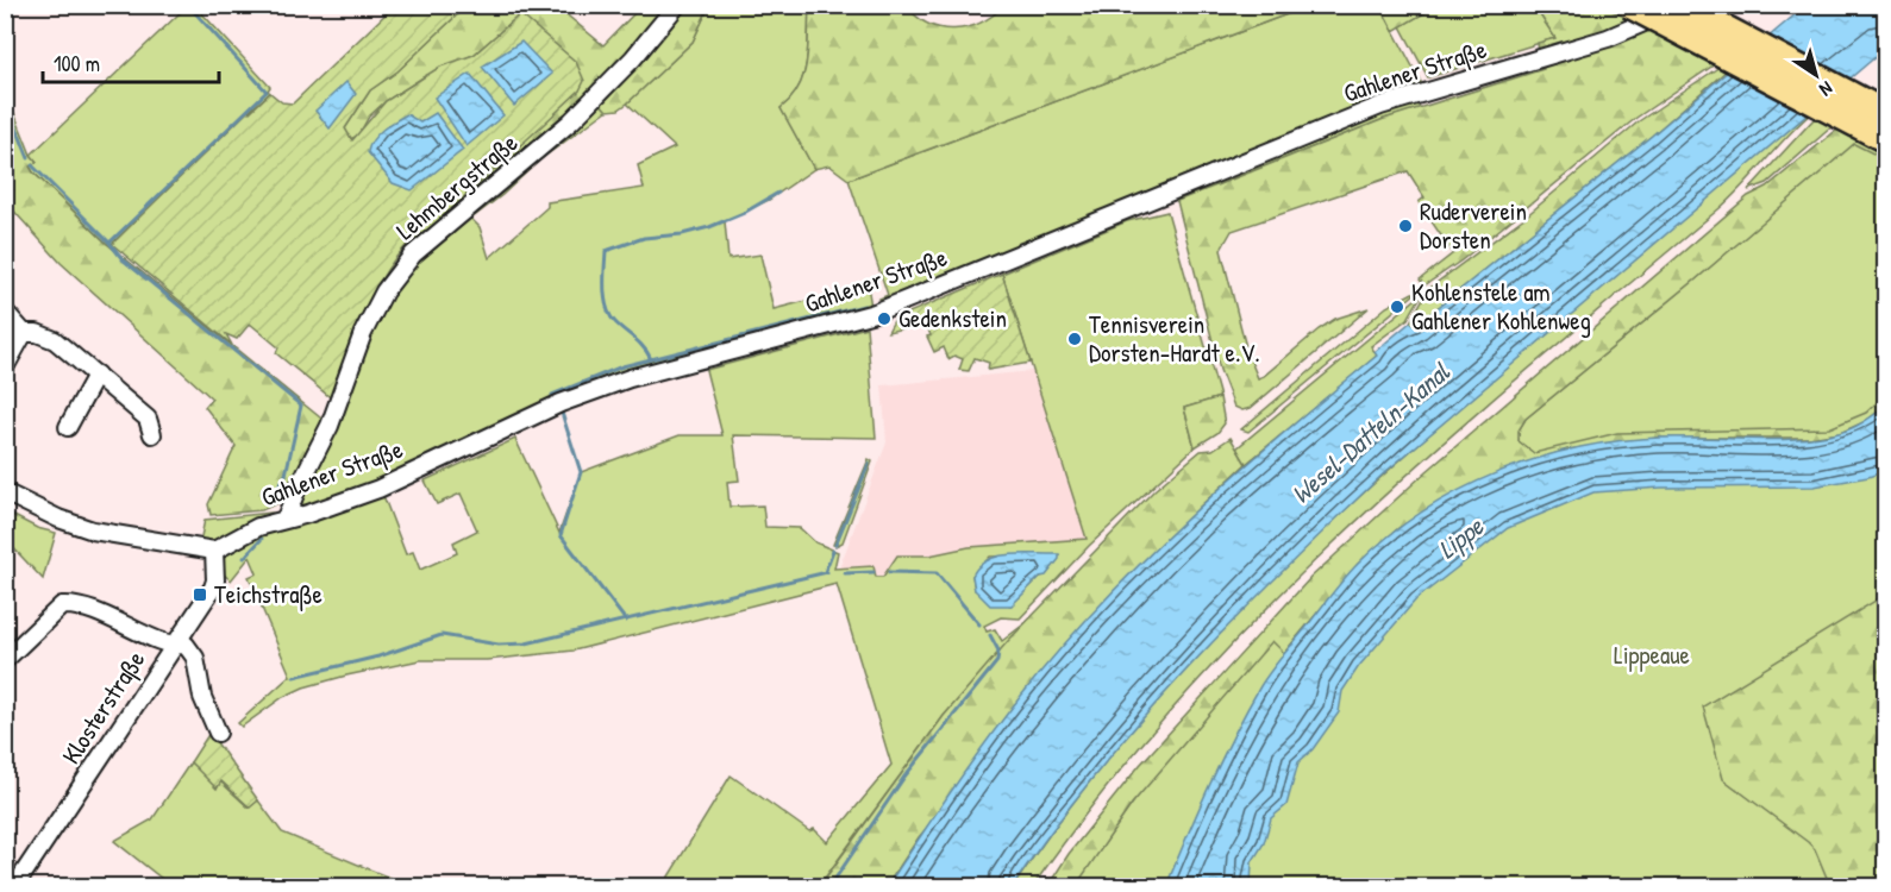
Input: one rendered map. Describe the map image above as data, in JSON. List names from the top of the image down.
{
  "streets": {
    "street": ["Gahlener Straße", "Lehmbergstraße", "Klosterstraße"]
  },
  "crossings": [
    ["Gahlener Straße", "Lehmbergstraße"],
    ["Gahlener Straße", "Klosterstraße"]
  ],
  "water": ["Wesel-Datteln-Kanal", "Lippe"],
  "parks": ["Lippeaue"],
  "places": {
    "other": [
      "Ruderverein Dorsten",
      "Kohlenstele am Gahlener Kohlenweg",
      "Gedenkstein",
      "Tennisverein Dorsten-Hardt e.V."
    ],
    "transit": ["Teichstraße"]
  },
  "scale_bar": "100 m",
  "north": "bottom right"
}
